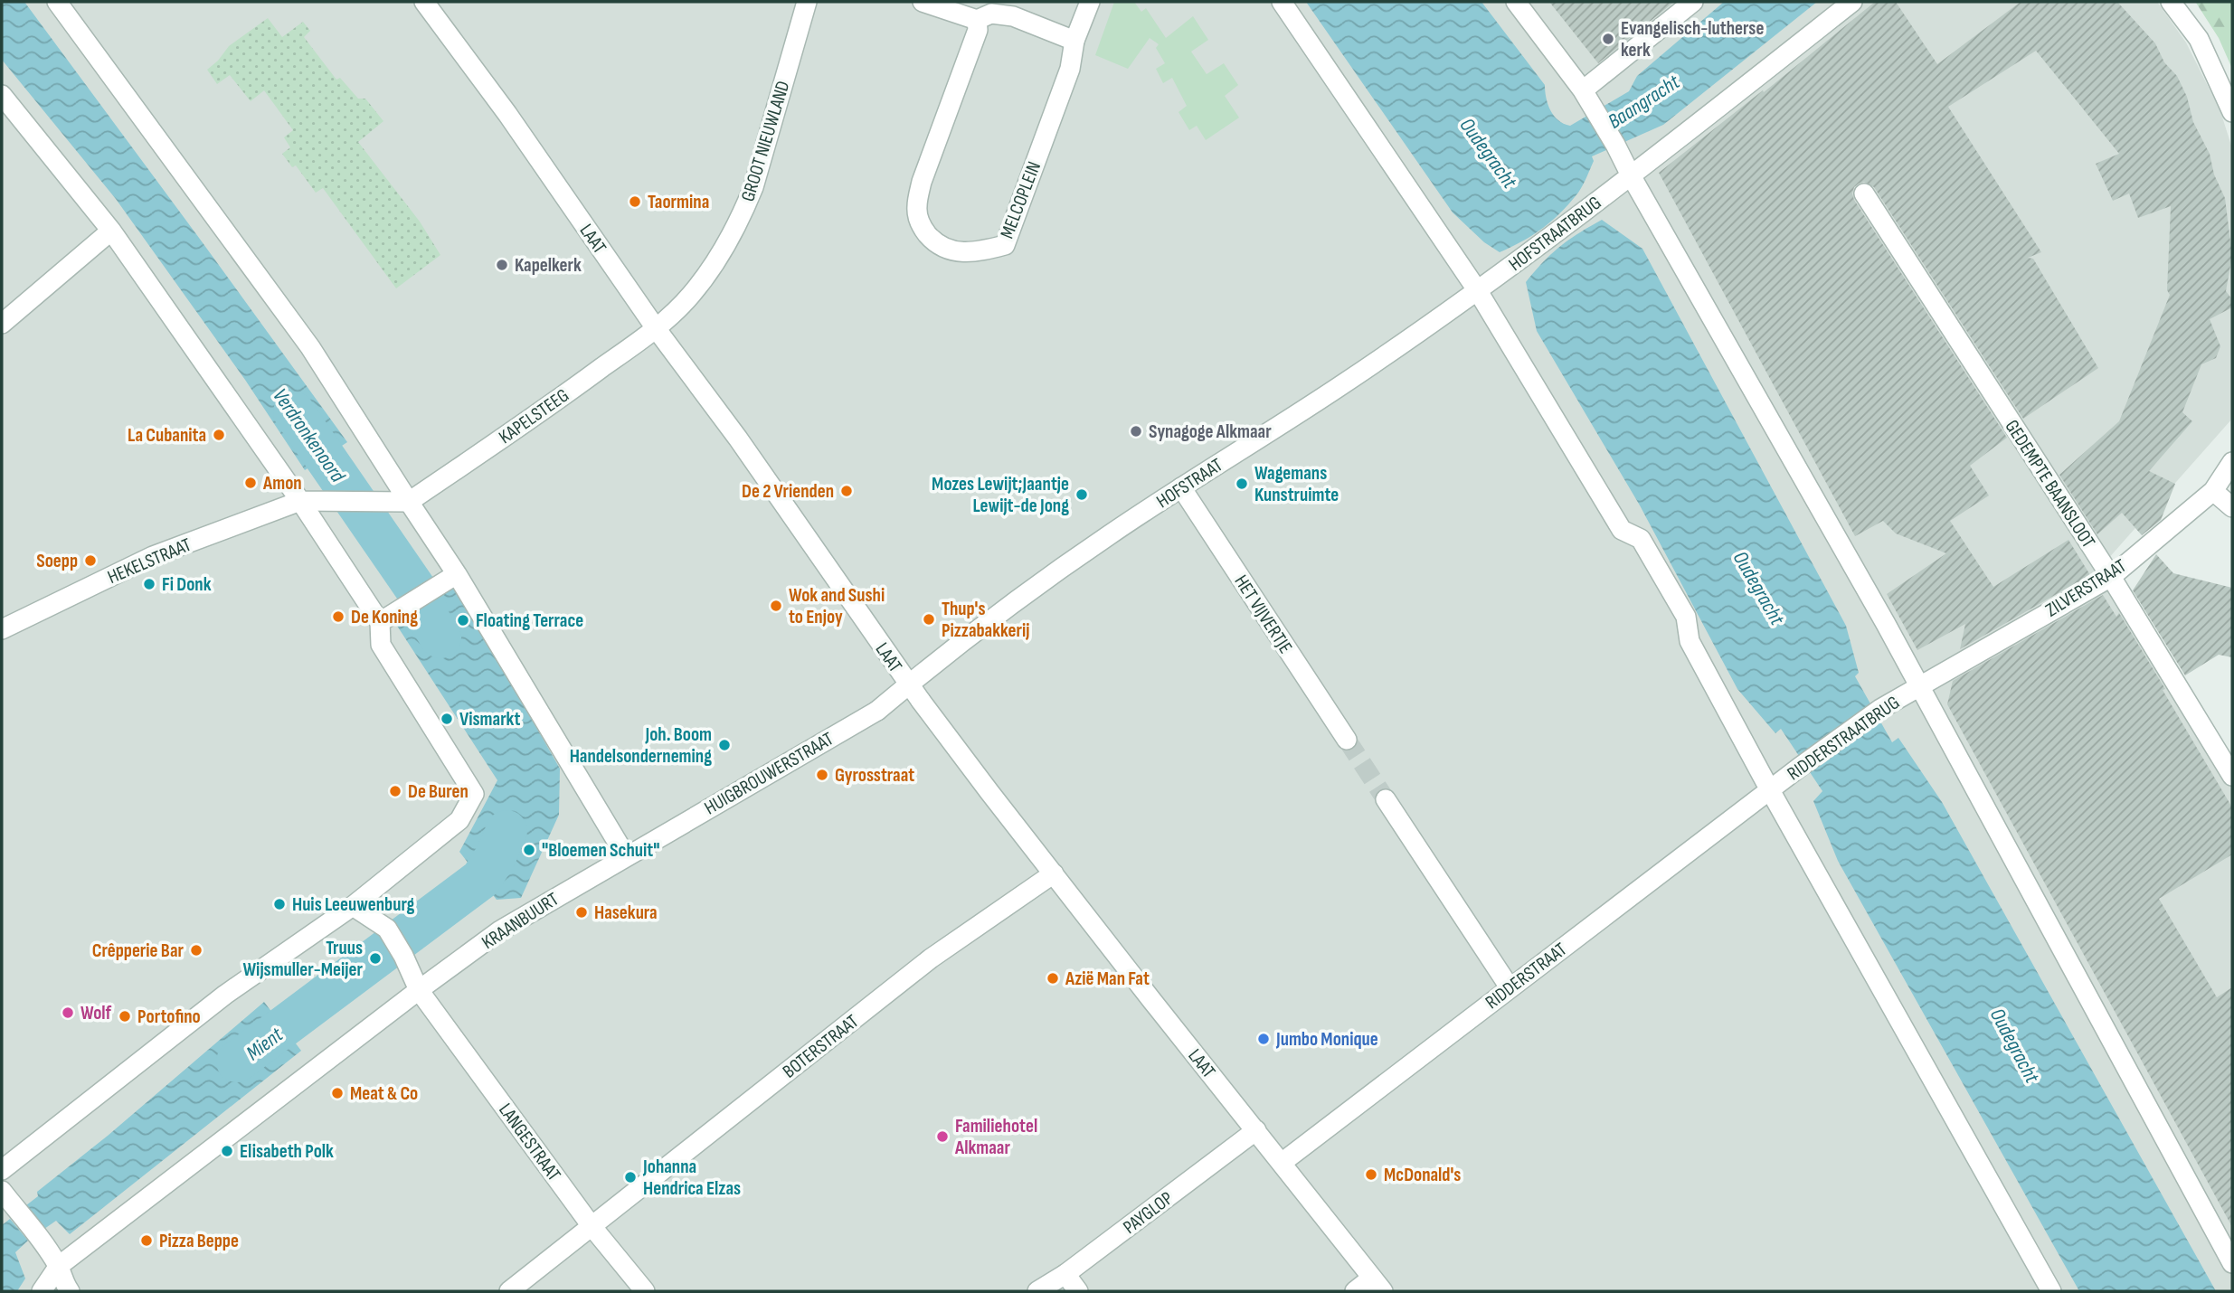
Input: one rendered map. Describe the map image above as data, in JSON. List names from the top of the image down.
{
  "streets": {
    "street": [
      "GROOT NIEUWLAND",
      "MELCOPLEIN",
      "HOFSTRAATBRUG",
      "LAAT",
      "KAPELSTEEG",
      "HOFSTRAAT",
      "GEDEMPTE BAANSLOOT",
      "HEKELSTRAAT",
      "ZILVERSTRAAT",
      "HET VIJVERTJE",
      "RIDDERSTRAATBRUG",
      "HUIGBROUWERSTRAAT",
      "KRAANBUURT",
      "RIDDERSTRAAT",
      "BOTERSTRAAT",
      "LANGESTRAAT",
      "PAYGLOP"
    ]
  },
  "crossings": [
    ["GROOT NIEUWLAND", "LAAT"],
    ["GROOT NIEUWLAND", "KAPELSTEEG"],
    ["HOFSTRAATBRUG", "HOFSTRAAT"],
    ["LAAT", "KAPELSTEEG"],
    ["LAAT", "HOFSTRAAT"],
    ["LAAT", "HUIGBROUWERSTRAAT"],
    ["LAAT", "RIDDERSTRAAT"],
    ["LAAT", "BOTERSTRAAT"],
    ["LAAT", "PAYGLOP"],
    ["HOFSTRAAT", "HET VIJVERTJE"],
    ["HOFSTRAAT", "HUIGBROUWERSTRAAT"],
    ["GEDEMPTE BAANSLOOT", "ZILVERSTRAAT"],
    ["ZILVERSTRAAT", "RIDDERSTRAATBRUG"],
    ["RIDDERSTRAATBRUG", "RIDDERSTRAAT"],
    ["HUIGBROUWERSTRAAT", "KRAANBUURT"],
    ["KRAANBUURT", "LANGESTRAAT"],
    ["BOTERSTRAAT", "LANGESTRAAT"]
  ],
  "water": [
    "Baangracht",
    "Oudegracht",
    "Verdronkenoord",
    "Mient"
  ],
  "places": [
    "Evangelisch-lutherse kerk",
    "Taormina",
    "Kapelkerk",
    "Synagoge Alkmaar",
    "La Cubanita",
    "Amon",
    "Wagemans Kunstruimte",
    "De 2 Vrienden",
    "Mozes Lewijt;Jaantje Lewijt-de Jong",
    "Soepp",
    "Fi Donk",
    "Wok and Sushi to Enjoy",
    "De Koning",
    "Thup's Pizzabakkerij",
    "Floating Terrace",
    "Vismarkt",
    "Joh. Boom Handelsonderneming",
    "Gyrosstraat",
    "De Buren",
    "\"Bloemen Schuit\"",
    "Huis Leeuwenburg",
    "Hasekura",
    "Crêpperie Bar",
    "Truus Wijsmuller-Meijer",
    "Azië Man Fat",
    "Wolf",
    "Portofino",
    "Jumbo Monique",
    "Meat & Co",
    "Familiehotel Alkmaar",
    "Elisabeth Polk",
    "McDonald's",
    "Johanna Hendrica Elzas",
    "Pizza Beppe"
  ]
}
